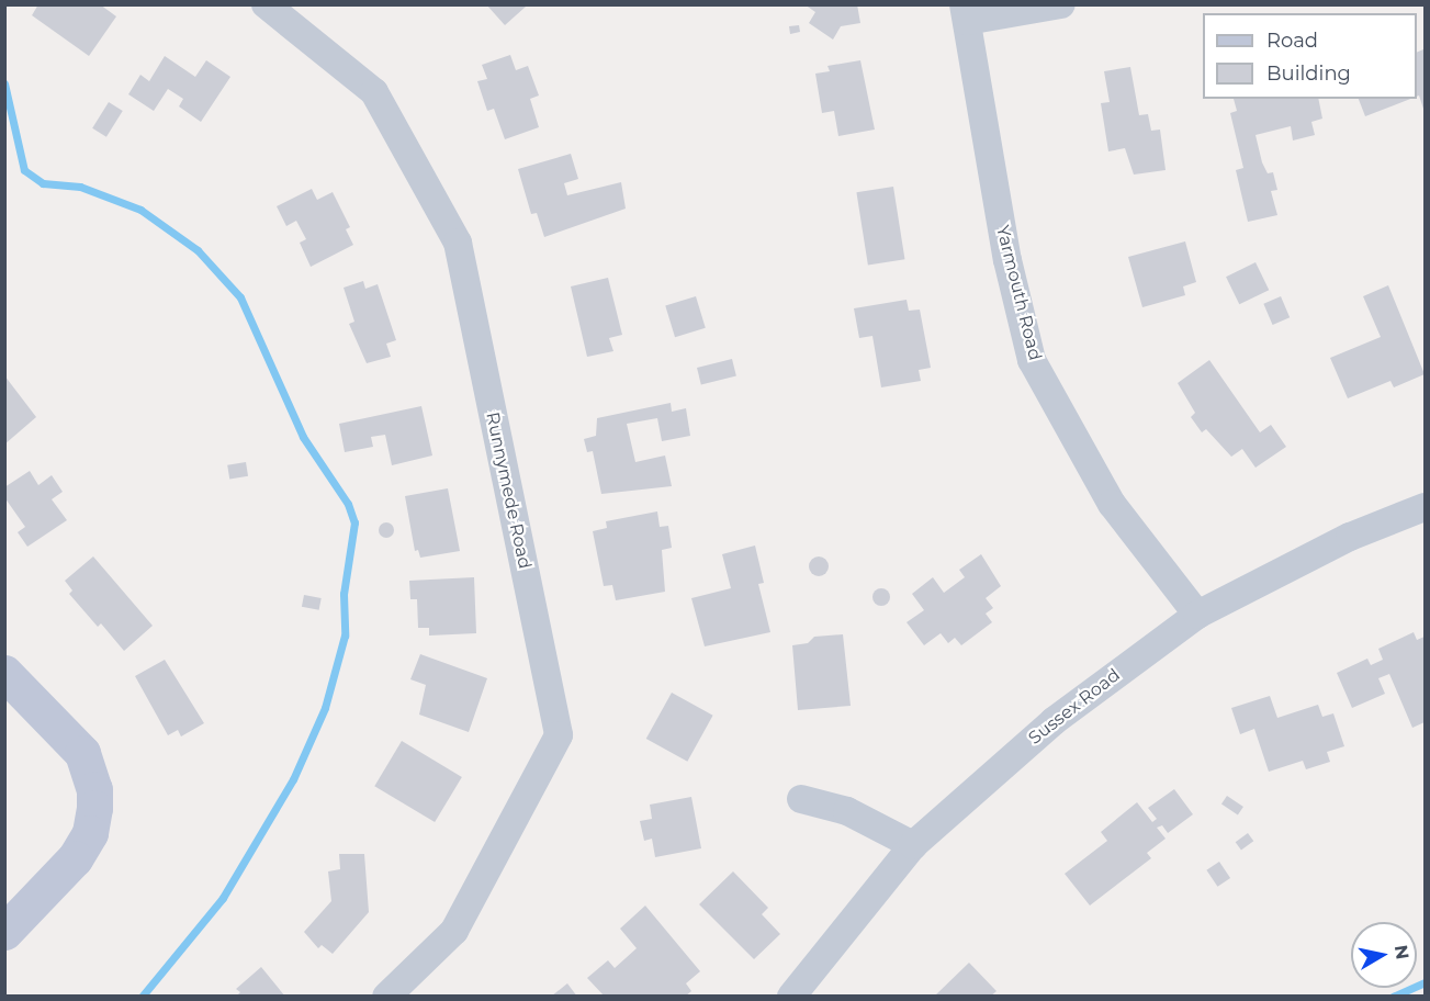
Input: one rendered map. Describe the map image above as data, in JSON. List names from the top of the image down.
{
  "streets": {
    "street": ["Yarmouth Road", "Runnymede Road", "Sussex Road"]
  },
  "crossings": [
    ["Yarmouth Road", "Sussex Road"]
  ],
  "legend": ["Road", "Building"],
  "north": "right"
}
